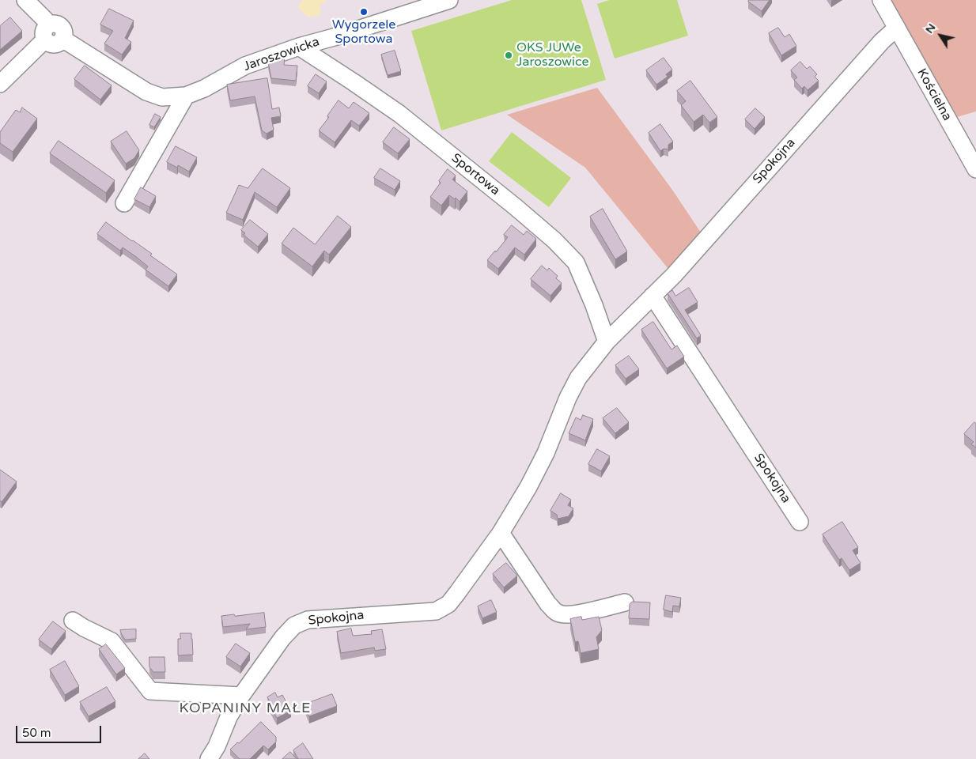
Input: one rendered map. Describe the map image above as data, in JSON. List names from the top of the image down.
{
  "streets": {
    "street": [
      "Jaroszowicka",
      "Kościelna",
      "Spokojna",
      "Sportowa"
    ]
  },
  "crossings": [
    ["Jaroszowicka", "Sportowa"],
    ["Kościelna", "Spokojna"],
    ["Spokojna", "Sportowa"]
  ],
  "districts": ["KOPANINY MAŁE"],
  "places": ["Wygorzele Sportowa", "OKS JUWe Jaroszowice"],
  "scale_bar": "50 m",
  "north": "top left"
}
